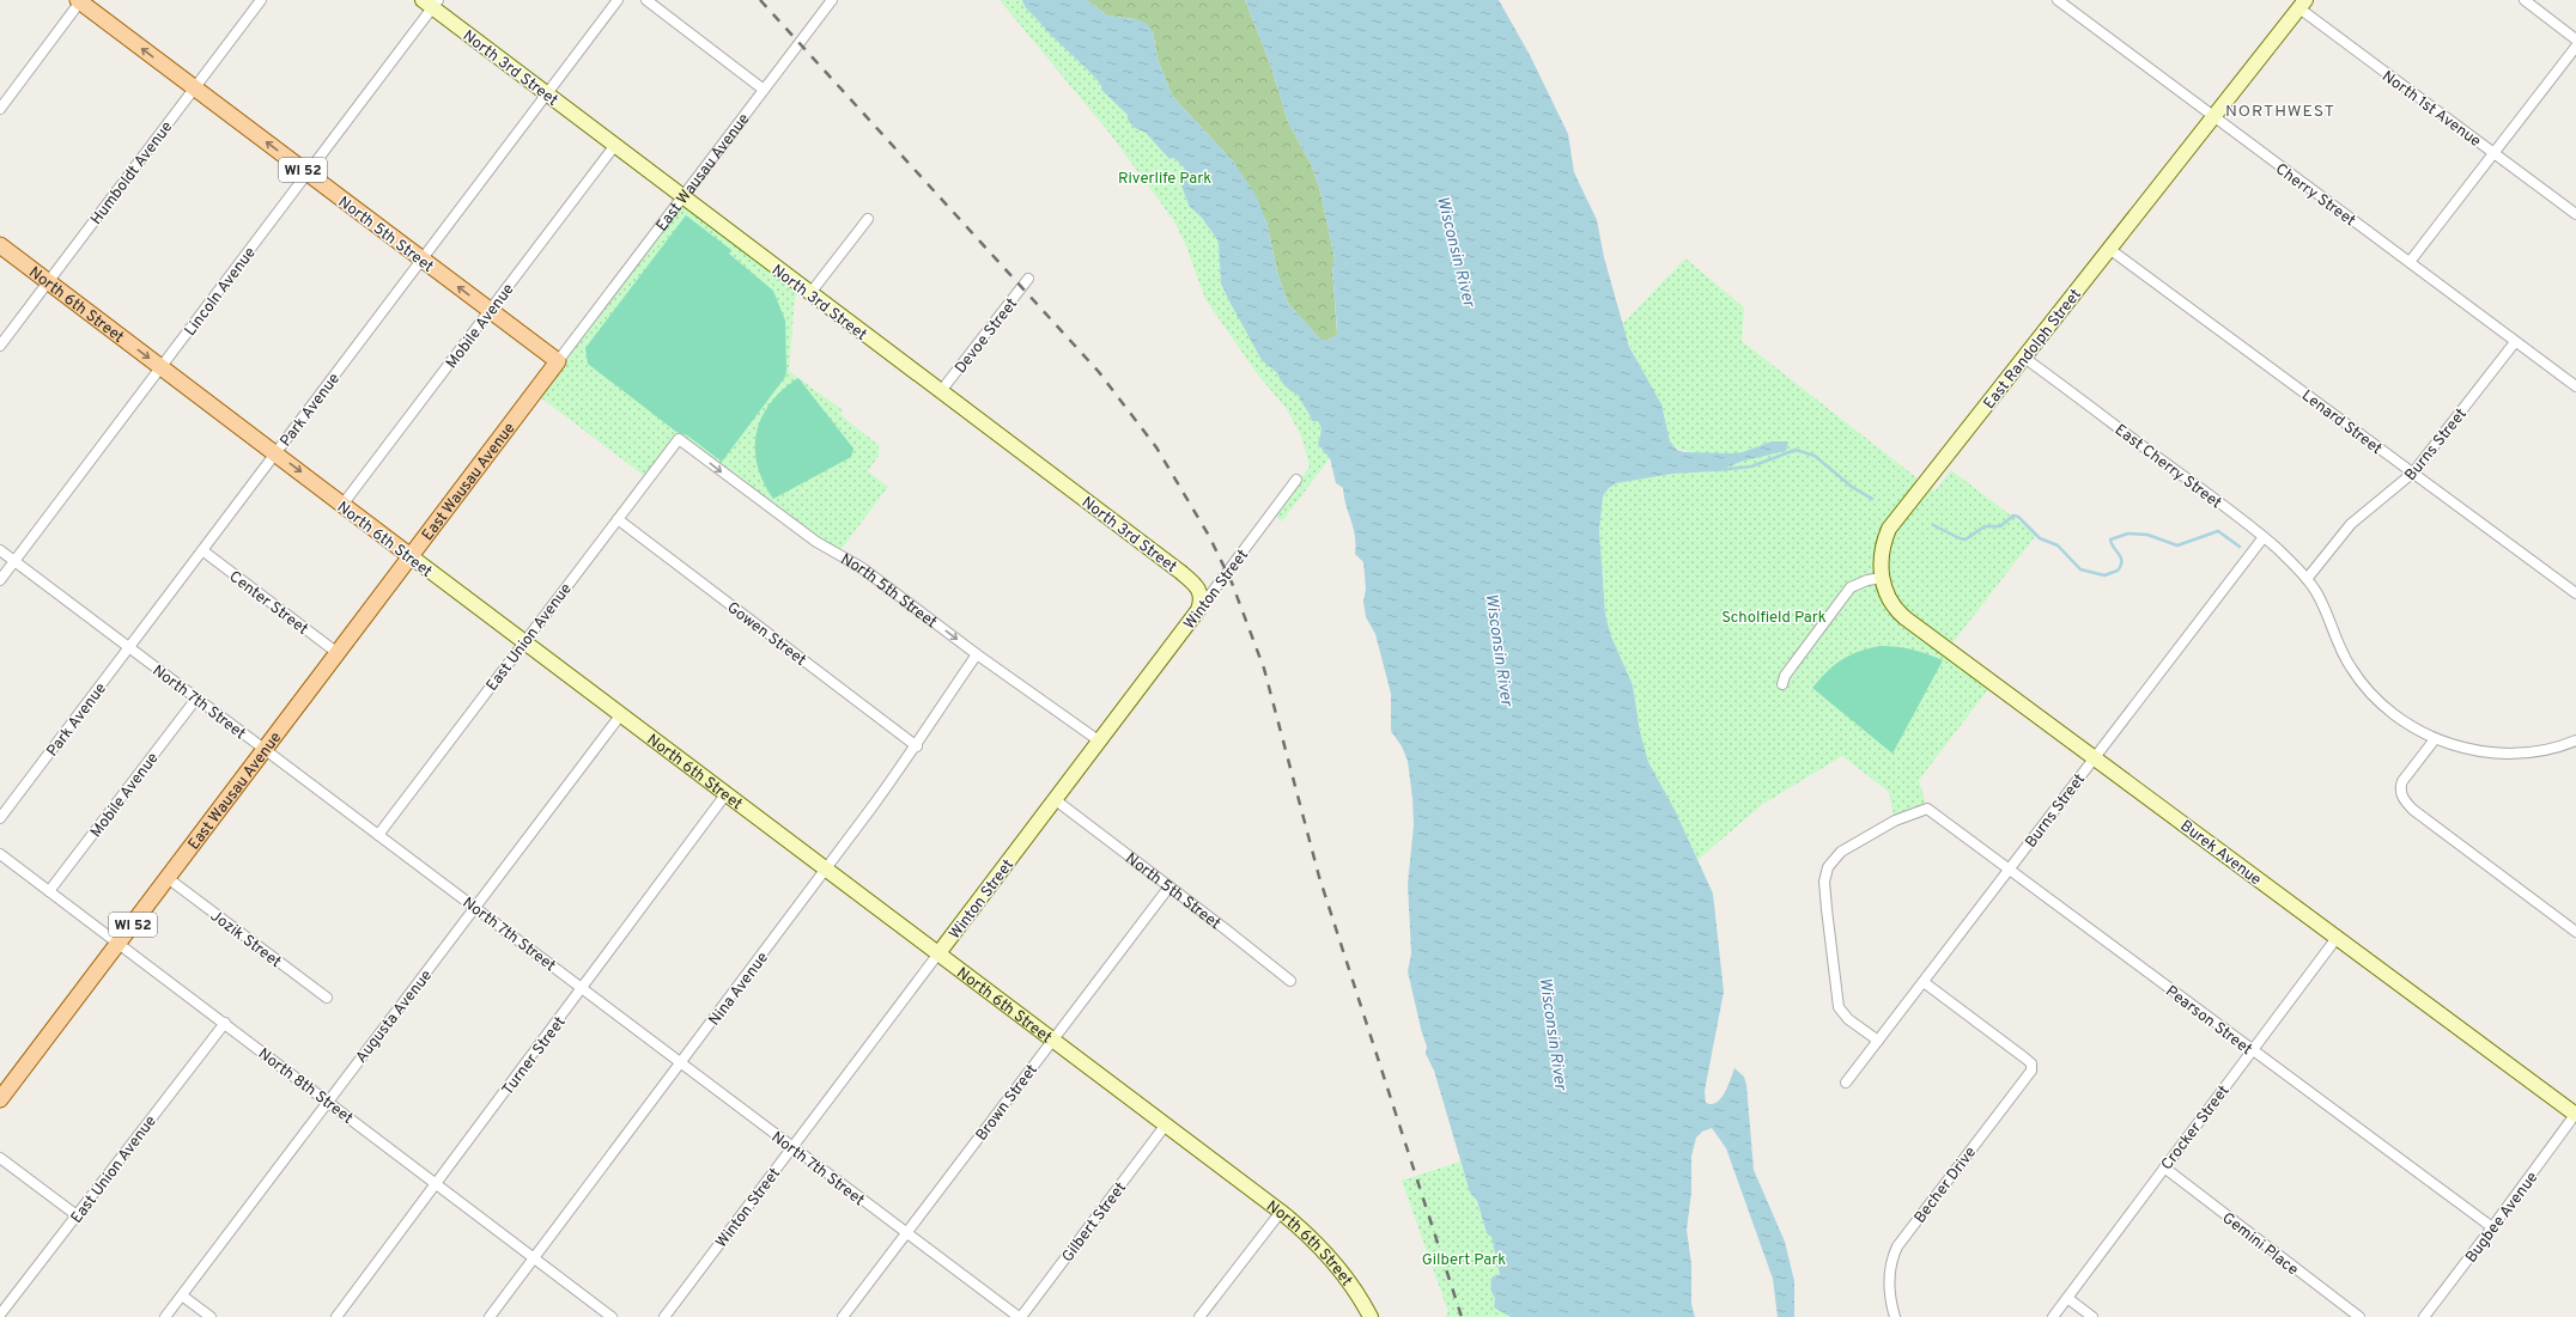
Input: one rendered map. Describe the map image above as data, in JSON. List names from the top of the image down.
{
  "streets": {
    "main road": [
      "WI 52",
      "East Wausau Avenue",
      "North 5th Street",
      "North 6th Street"
    ],
    "street": [
      "North 3rd Street",
      "North 1st Avenue",
      "Humboldt Avenue",
      "Cherry Street",
      "Lincoln Avenue",
      "Mobile Avenue",
      "Devoe Street",
      "East Randolph Street",
      "Park Avenue",
      "Lenard Street",
      "Burns Street",
      "East Cherry Street",
      "Winton Street",
      "Center Street",
      "Gowen Street",
      "East Union Avenue",
      "North 7th Street",
      "Burek Avenue",
      "Jozik Street",
      "Nina Avenue",
      "Augusta Avenue",
      "Pearson Street",
      "Turner Street",
      "North 8th Street",
      "Brown Street",
      "Crocker Street",
      "Becher Drive",
      "Bugbee Avenue",
      "Gilbert Street",
      "Gemini Place"
    ]
  },
  "crossings": [
    ["North 3rd Street", "East Wausau Avenue"],
    ["North 3rd Street", "Lincoln Avenue"],
    ["North 3rd Street", "Mobile Avenue"],
    ["North 3rd Street", "Devoe Street"],
    ["North 3rd Street", "Park Avenue"],
    ["North 3rd Street", "Winton Street"],
    ["North 1st Avenue", "East Randolph Street"],
    ["East Wausau Avenue", "North 5th Street"],
    ["East Wausau Avenue", "North 6th Street"],
    ["East Wausau Avenue", "Center Street"],
    ["East Wausau Avenue", "North 7th Street"],
    ["East Wausau Avenue", "Jozik Street"],
    ["East Wausau Avenue", "North 8th Street"],
    ["Humboldt Avenue", "North 5th Street"],
    ["Humboldt Avenue", "North 6th Street"],
    ["Cherry Street", "East Randolph Street"],
    ["Cherry Street", "Burns Street"],
    ["North 5th Street", "Lincoln Avenue"],
    ["North 5th Street", "Mobile Avenue"],
    ["North 5th Street", "Park Avenue"],
    ["North 5th Street", "Winton Street"],
    ["North 5th Street", "East Union Avenue"],
    ["North 5th Street", "Nina Avenue"],
    ["North 5th Street", "Brown Street"],
    ["Lincoln Avenue", "North 6th Street"],
    ["Lincoln Avenue", "North 7th Street"],
    ["North 6th Street", "Mobile Avenue"],
    ["North 6th Street", "Park Avenue"],
    ["North 6th Street", "Winton Street"],
    ["North 6th Street", "East Union Avenue"],
    ["North 6th Street", "Nina Avenue"],
    ["North 6th Street", "Augusta Avenue"],
    ["North 6th Street", "Turner Street"],
    ["North 6th Street", "Brown Street"],
    ["North 6th Street", "Gilbert Street"],
    ["Mobile Avenue", "North 7th Street"],
    ["Mobile Avenue", "North 8th Street"],
    ["East Randolph Street", "Lenard Street"],
    ["East Randolph Street", "East Cherry Street"],
    ["East Randolph Street", "Burek Avenue"],
    ["Park Avenue", "Center Street"],
    ["Park Avenue", "North 7th Street"],
    ["Lenard Street", "Burns Street"],
    ["Burns Street", "East Cherry Street"],
    ["Burns Street", "Burek Avenue"],
    ["Burns Street", "Pearson Street"],
    ["Burns Street", "Becher Drive"],
    ["Winton Street", "North 7th Street"],
    ["Gowen Street", "East Union Avenue"],
    ["Gowen Street", "Nina Avenue"],
    ["East Union Avenue", "North 7th Street"],
    ["East Union Avenue", "North 8th Street"],
    ["North 7th Street", "Nina Avenue"],
    ["North 7th Street", "Augusta Avenue"],
    ["North 7th Street", "Turner Street"],
    ["North 7th Street", "Brown Street"],
    ["North 7th Street", "Gilbert Street"],
    ["Burek Avenue", "Crocker Street"],
    ["Burek Avenue", "Bugbee Avenue"],
    ["Nina Avenue", "North 8th Street"],
    ["Augusta Avenue", "North 8th Street"],
    ["Pearson Street", "Crocker Street"],
    ["Pearson Street", "Bugbee Avenue"],
    ["Turner Street", "North 8th Street"],
    ["Crocker Street", "Gemini Place"]
  ],
  "districts": ["NORTHWEST"],
  "water": ["Wisconsin River"],
  "parks": ["Riverlife Park", "Scholfield Park", "Gilbert Park"]
}
